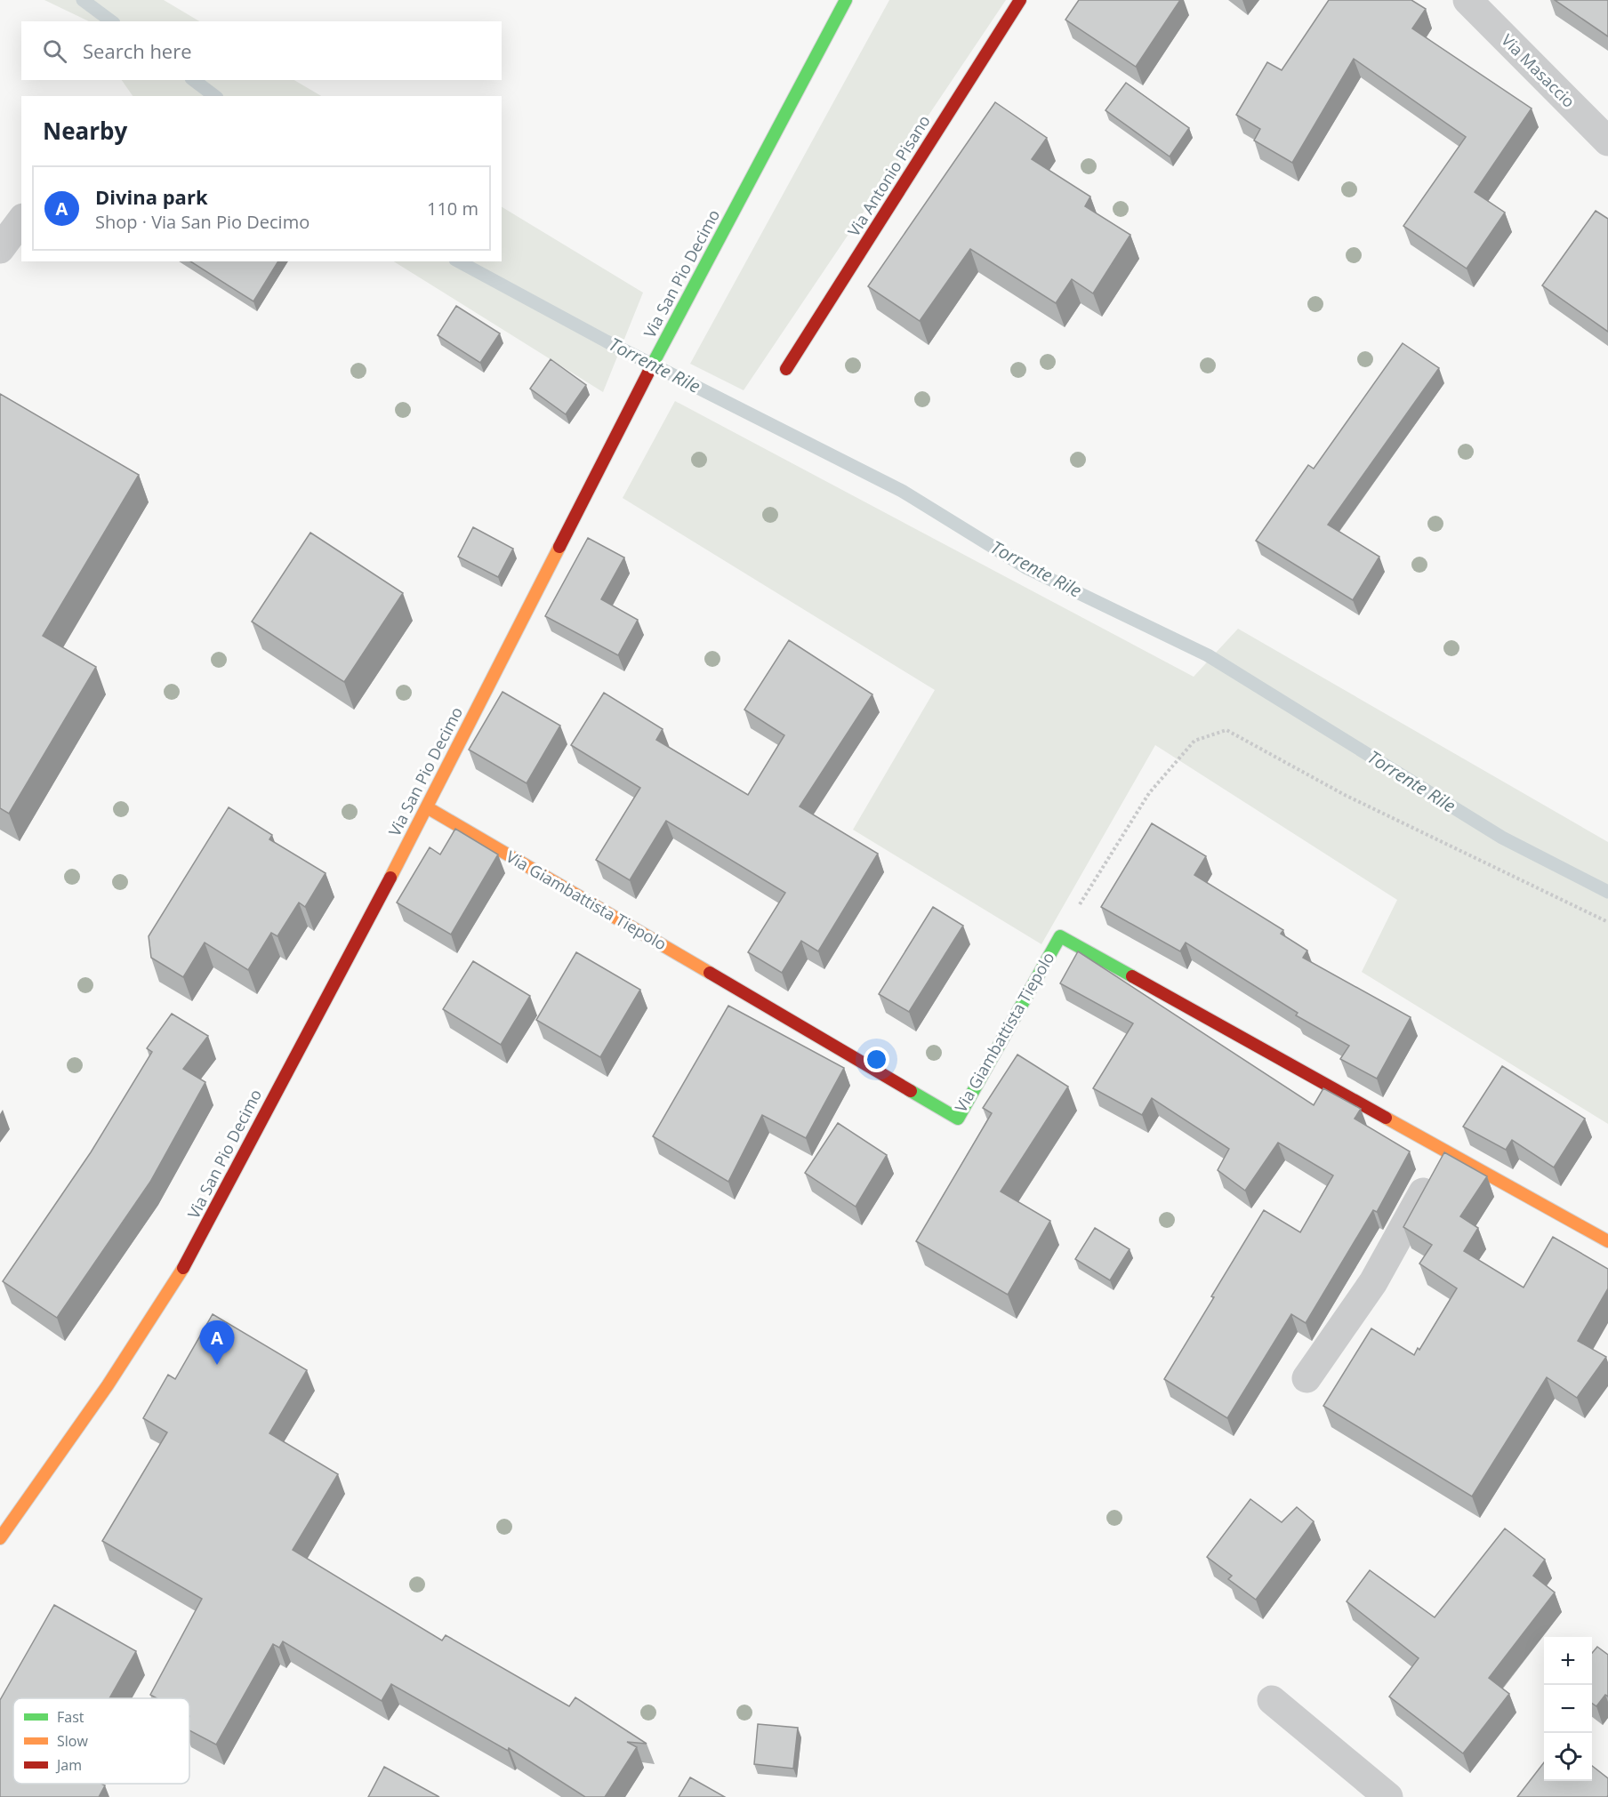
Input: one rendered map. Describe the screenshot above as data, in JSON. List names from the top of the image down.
{
  "streets": {
    "street": [
      "Via Masaccio",
      "Via Antonio Pisano",
      "Via San Pio Decimo",
      "Via Giambattista Tiepolo"
    ]
  },
  "crossings": [
    ["Via San Pio Decimo", "Via Giambattista Tiepolo"]
  ],
  "water": ["Torrente Rile"],
  "legend": ["Fast", "Slow", "Jam"],
  "page": {
    "search": "Search here",
    "heading": "Nearby",
    "list": [
      {
        "mark": "A",
        "name": "Divina park",
        "note": "Shop · Via San Pio Decimo",
        "value": "110 m"
      }
    ],
    "pins": "A",
    "map_buttons": ["+", "−"]
  }
}
